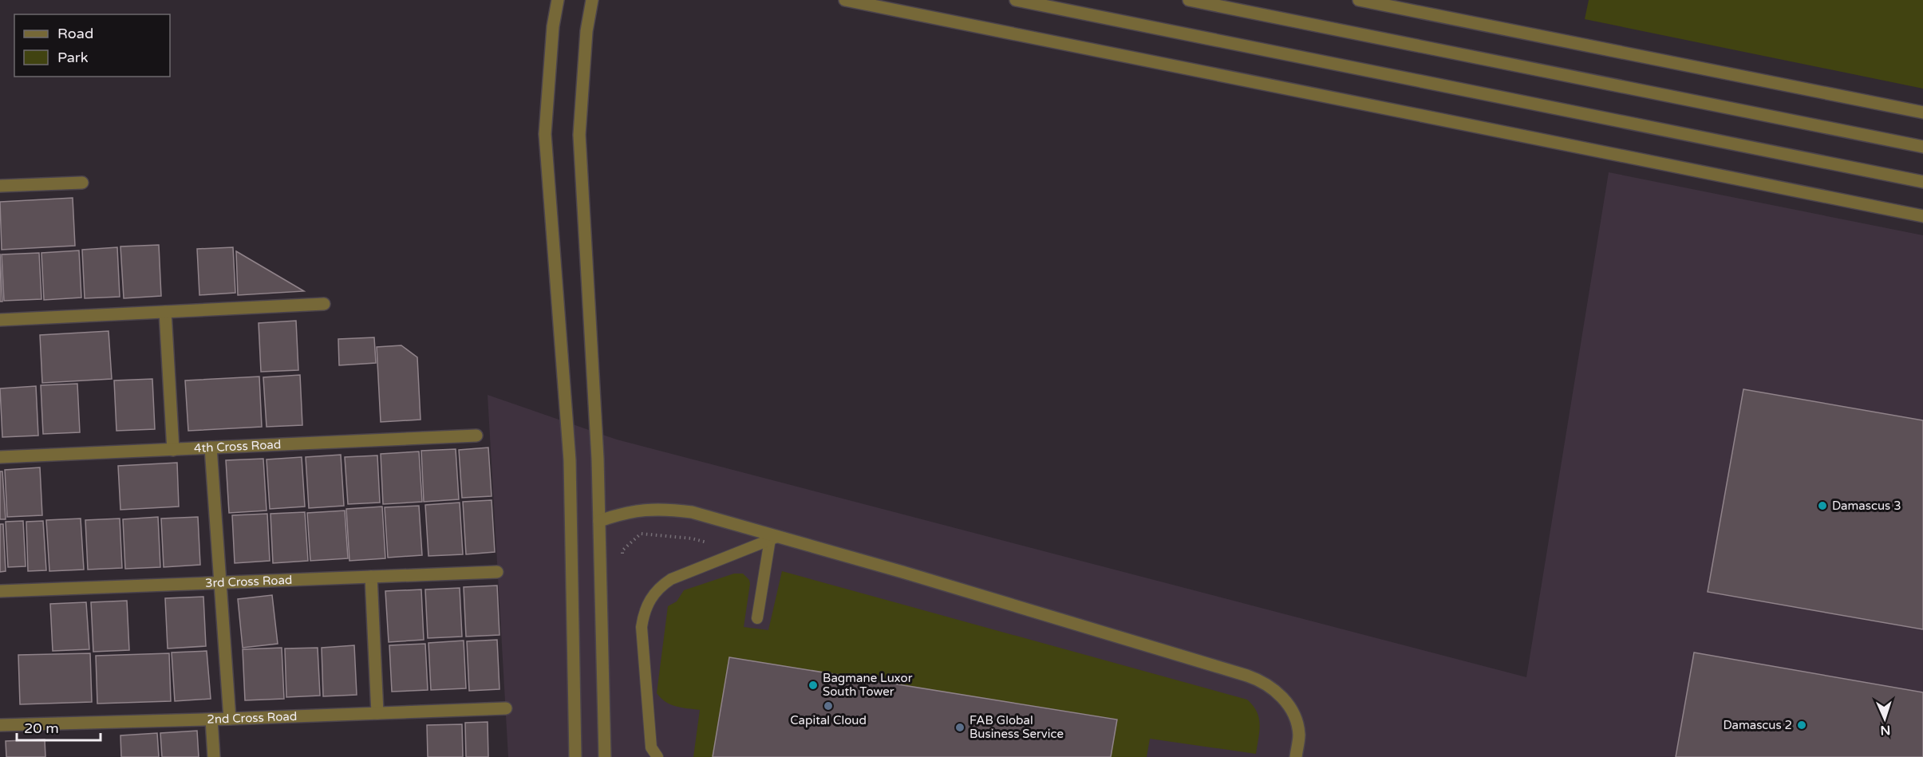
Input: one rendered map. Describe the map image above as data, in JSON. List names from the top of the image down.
{
  "streets": {
    "street": ["4th Cross Road", "3rd Cross Road", "2nd Cross Road"]
  },
  "places": [
    "Damascus 3",
    "Bagmane Luxor South Tower",
    "Capital Cloud",
    "Damascus 2",
    "FAB Global Business Service"
  ],
  "legend": ["Road", "Park"],
  "scale_bar": "20 m",
  "north": "bottom"
}
